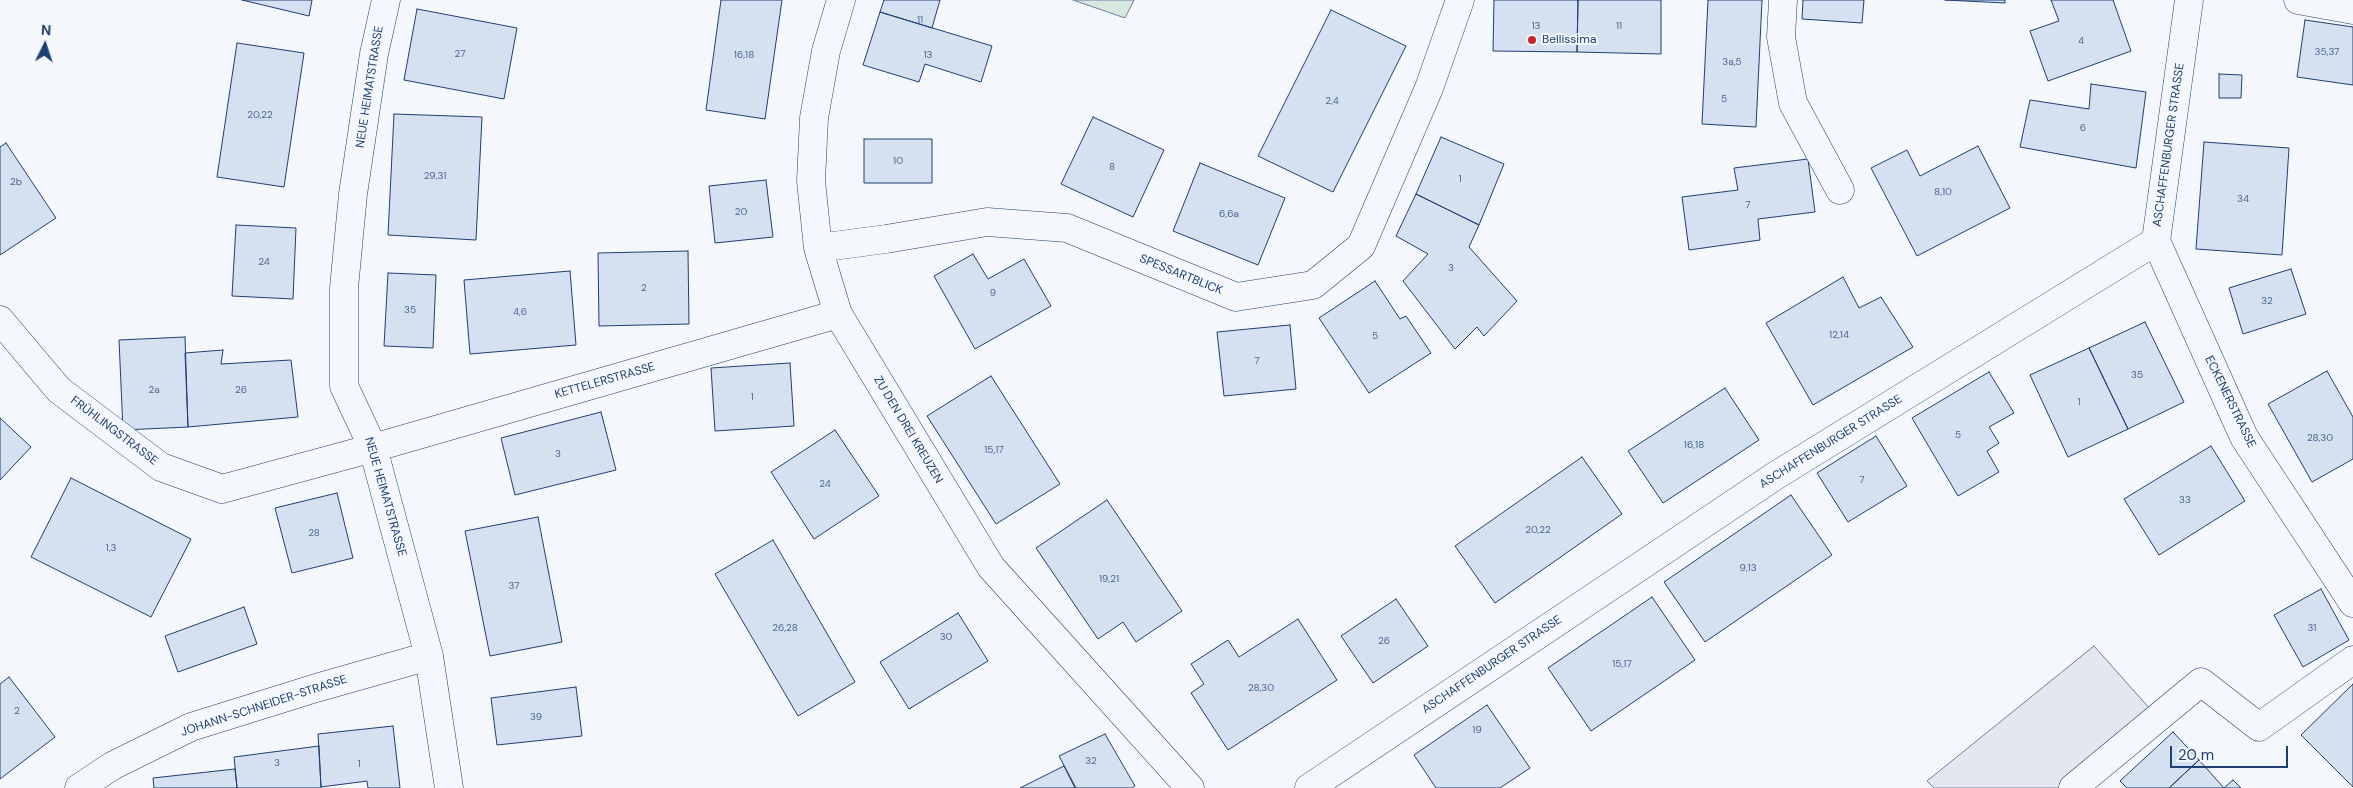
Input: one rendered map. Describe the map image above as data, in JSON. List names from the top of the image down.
{
  "streets": {
    "street": [
      "NEUE HEIMATSTRASSE",
      "ASCHAFFENBURGER STRASSE",
      "SPESSARTBLICK",
      "KETTELERSTRASSE",
      "ECKENERSTRASSE",
      "ZU DEN DREI KREUZEN",
      "FRÜHLINGSTRASSE",
      "JOHANN-SCHNEIDER-STRASSE"
    ]
  },
  "crossings": [
    ["NEUE HEIMATSTRASSE", "KETTELERSTRASSE"],
    ["NEUE HEIMATSTRASSE", "FRÜHLINGSTRASSE"],
    ["NEUE HEIMATSTRASSE", "JOHANN-SCHNEIDER-STRASSE"],
    ["ASCHAFFENBURGER STRASSE", "ECKENERSTRASSE"],
    ["SPESSARTBLICK", "ZU DEN DREI KREUZEN"],
    ["KETTELERSTRASSE", "ZU DEN DREI KREUZEN"],
    ["KETTELERSTRASSE", "FRÜHLINGSTRASSE"]
  ],
  "places": ["Bellissima"],
  "house_numbers": [
    "11",
    "13",
    "11",
    "4",
    "35,37",
    "27",
    "16,18",
    "13",
    "3a,5",
    "5",
    "2,4",
    "20,22",
    "6",
    "10",
    "8",
    "29,31",
    "1",
    "2b",
    "8,10",
    "34",
    "7",
    "20",
    "6,6a",
    "24",
    "3",
    "2",
    "9",
    "32",
    "35",
    "4,6",
    "12,14",
    "5",
    "7",
    "35",
    "2a",
    "26",
    "1",
    "1",
    "5",
    "28,30",
    "16,18",
    "15,17",
    "3",
    "7",
    "24",
    "33",
    "20,22",
    "28",
    "1,3",
    "9,13",
    "19,21",
    "37",
    "26,28",
    "31",
    "30",
    "26",
    "15,17",
    "28,30",
    "2",
    "39",
    "19",
    "32",
    "3",
    "1"
  ],
  "scale_bar": "20 m",
  "north": "top"
}
